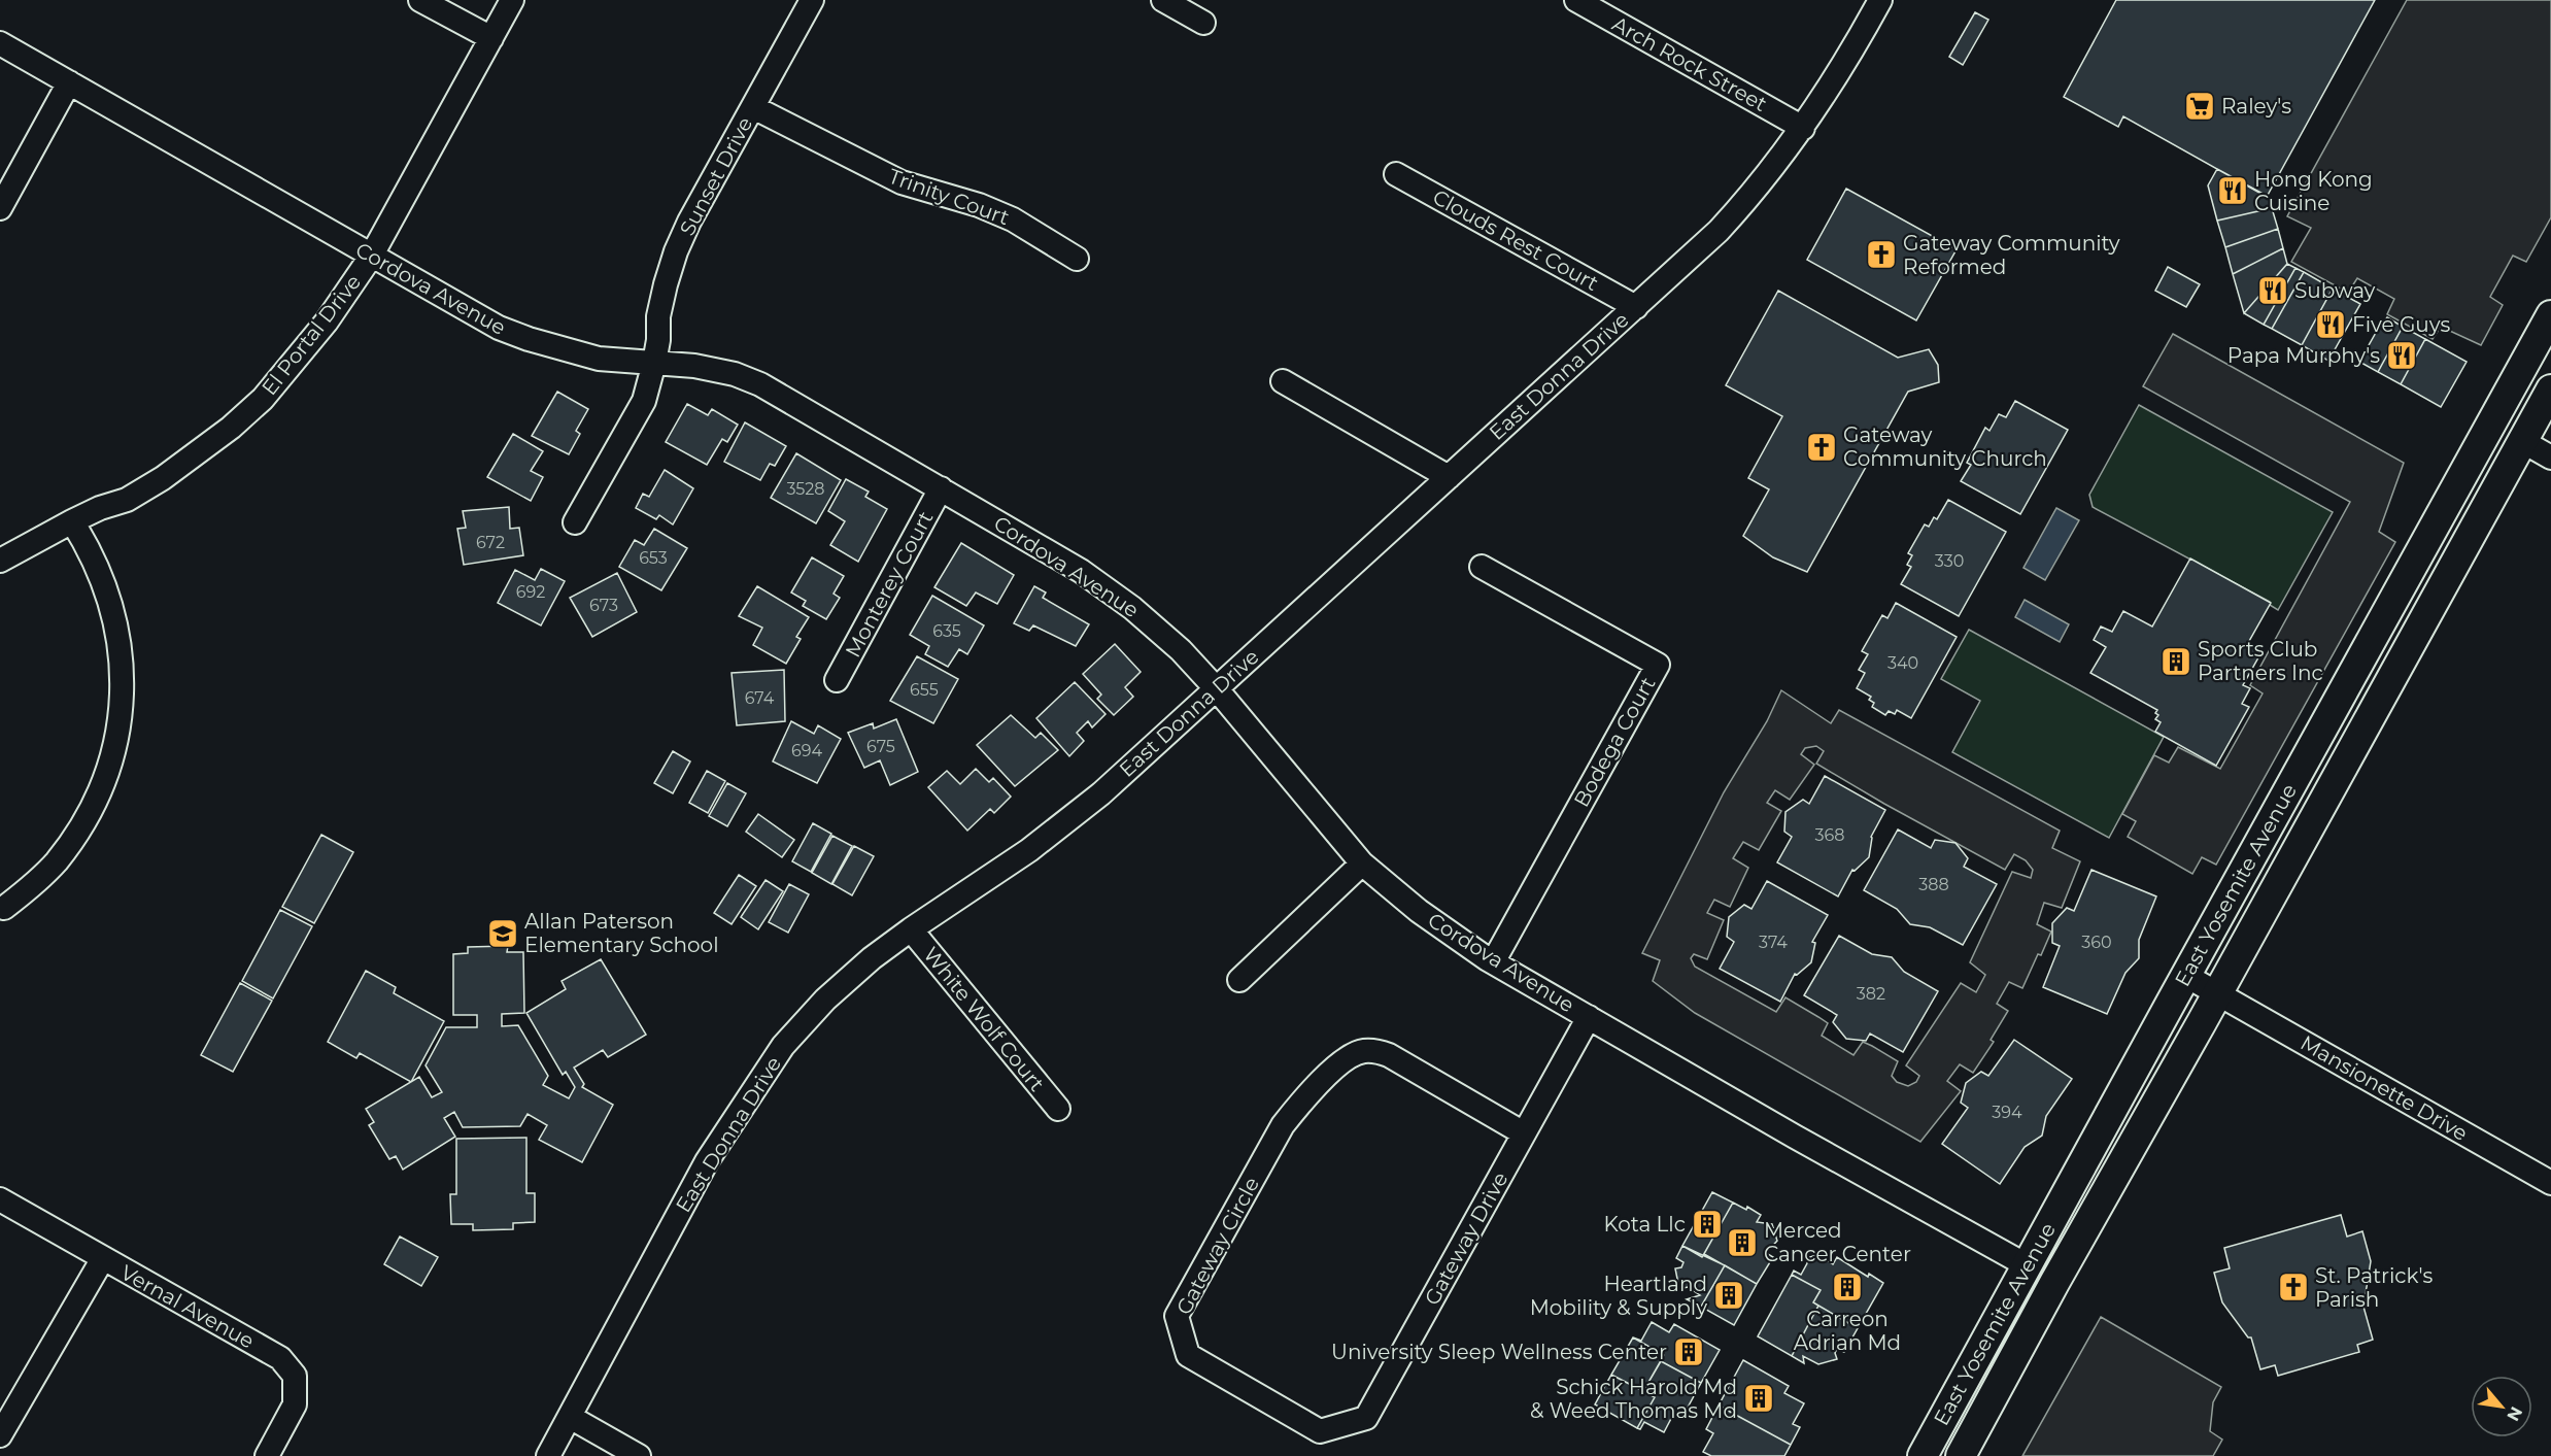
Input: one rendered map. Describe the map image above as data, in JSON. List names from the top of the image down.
{
  "streets": {
    "main road": ["East Yosemite Avenue"],
    "street": [
      "Arch Rock Street",
      "Sunset Drive",
      "Trinity Court",
      "Clouds Rest Court",
      "Cordova Avenue",
      "El Portal Drive",
      "East Donna Drive",
      "Monterey Court",
      "Bodega Court",
      "White Wolf Court",
      "Mansionette Drive",
      "Gateway Drive",
      "Gateway Circle",
      "Vernal Avenue"
    ]
  },
  "crossings": [
    ["Arch Rock Street", "East Donna Drive"],
    ["Sunset Drive", "Trinity Court"],
    ["Sunset Drive", "Cordova Avenue"],
    ["Clouds Rest Court", "East Donna Drive"],
    ["Cordova Avenue", "El Portal Drive"],
    ["Cordova Avenue", "East Donna Drive"],
    ["Cordova Avenue", "Monterey Court"],
    ["Cordova Avenue", "Bodega Court"],
    ["Cordova Avenue", "East Yosemite Avenue"],
    ["Cordova Avenue", "Gateway Drive"],
    ["East Donna Drive", "White Wolf Court"],
    ["East Yosemite Avenue", "Mansionette Drive"],
    ["Gateway Drive", "Gateway Circle"]
  ],
  "places": {
    "supermarket": ["Raley's"],
    "restaurant": [
      "Hong Kong Cuisine",
      "Subway",
      "Five Guys",
      "Papa Murphy's"
    ],
    "church": ["Gateway Community Reformed", "Gateway Community Church", "St. Patrick's Parish"],
    "building": [
      "Sports Club Partners Inc",
      "Kota Llc",
      "Merced Cancer Center",
      "Carreon Adrian Md",
      "Heartland Mobility & Supply",
      "University Sleep Wellness Center",
      "Schick Harold Md & Weed Thomas Md"
    ],
    "school or university": ["Allan Paterson Elementary School"]
  },
  "house_numbers": [
    "3528",
    "672",
    "653",
    "330",
    "692",
    "673",
    "635",
    "340",
    "655",
    "674",
    "675",
    "694",
    "368",
    "388",
    "374",
    "360",
    "382",
    "394"
  ],
  "north": "bottom right"
}
